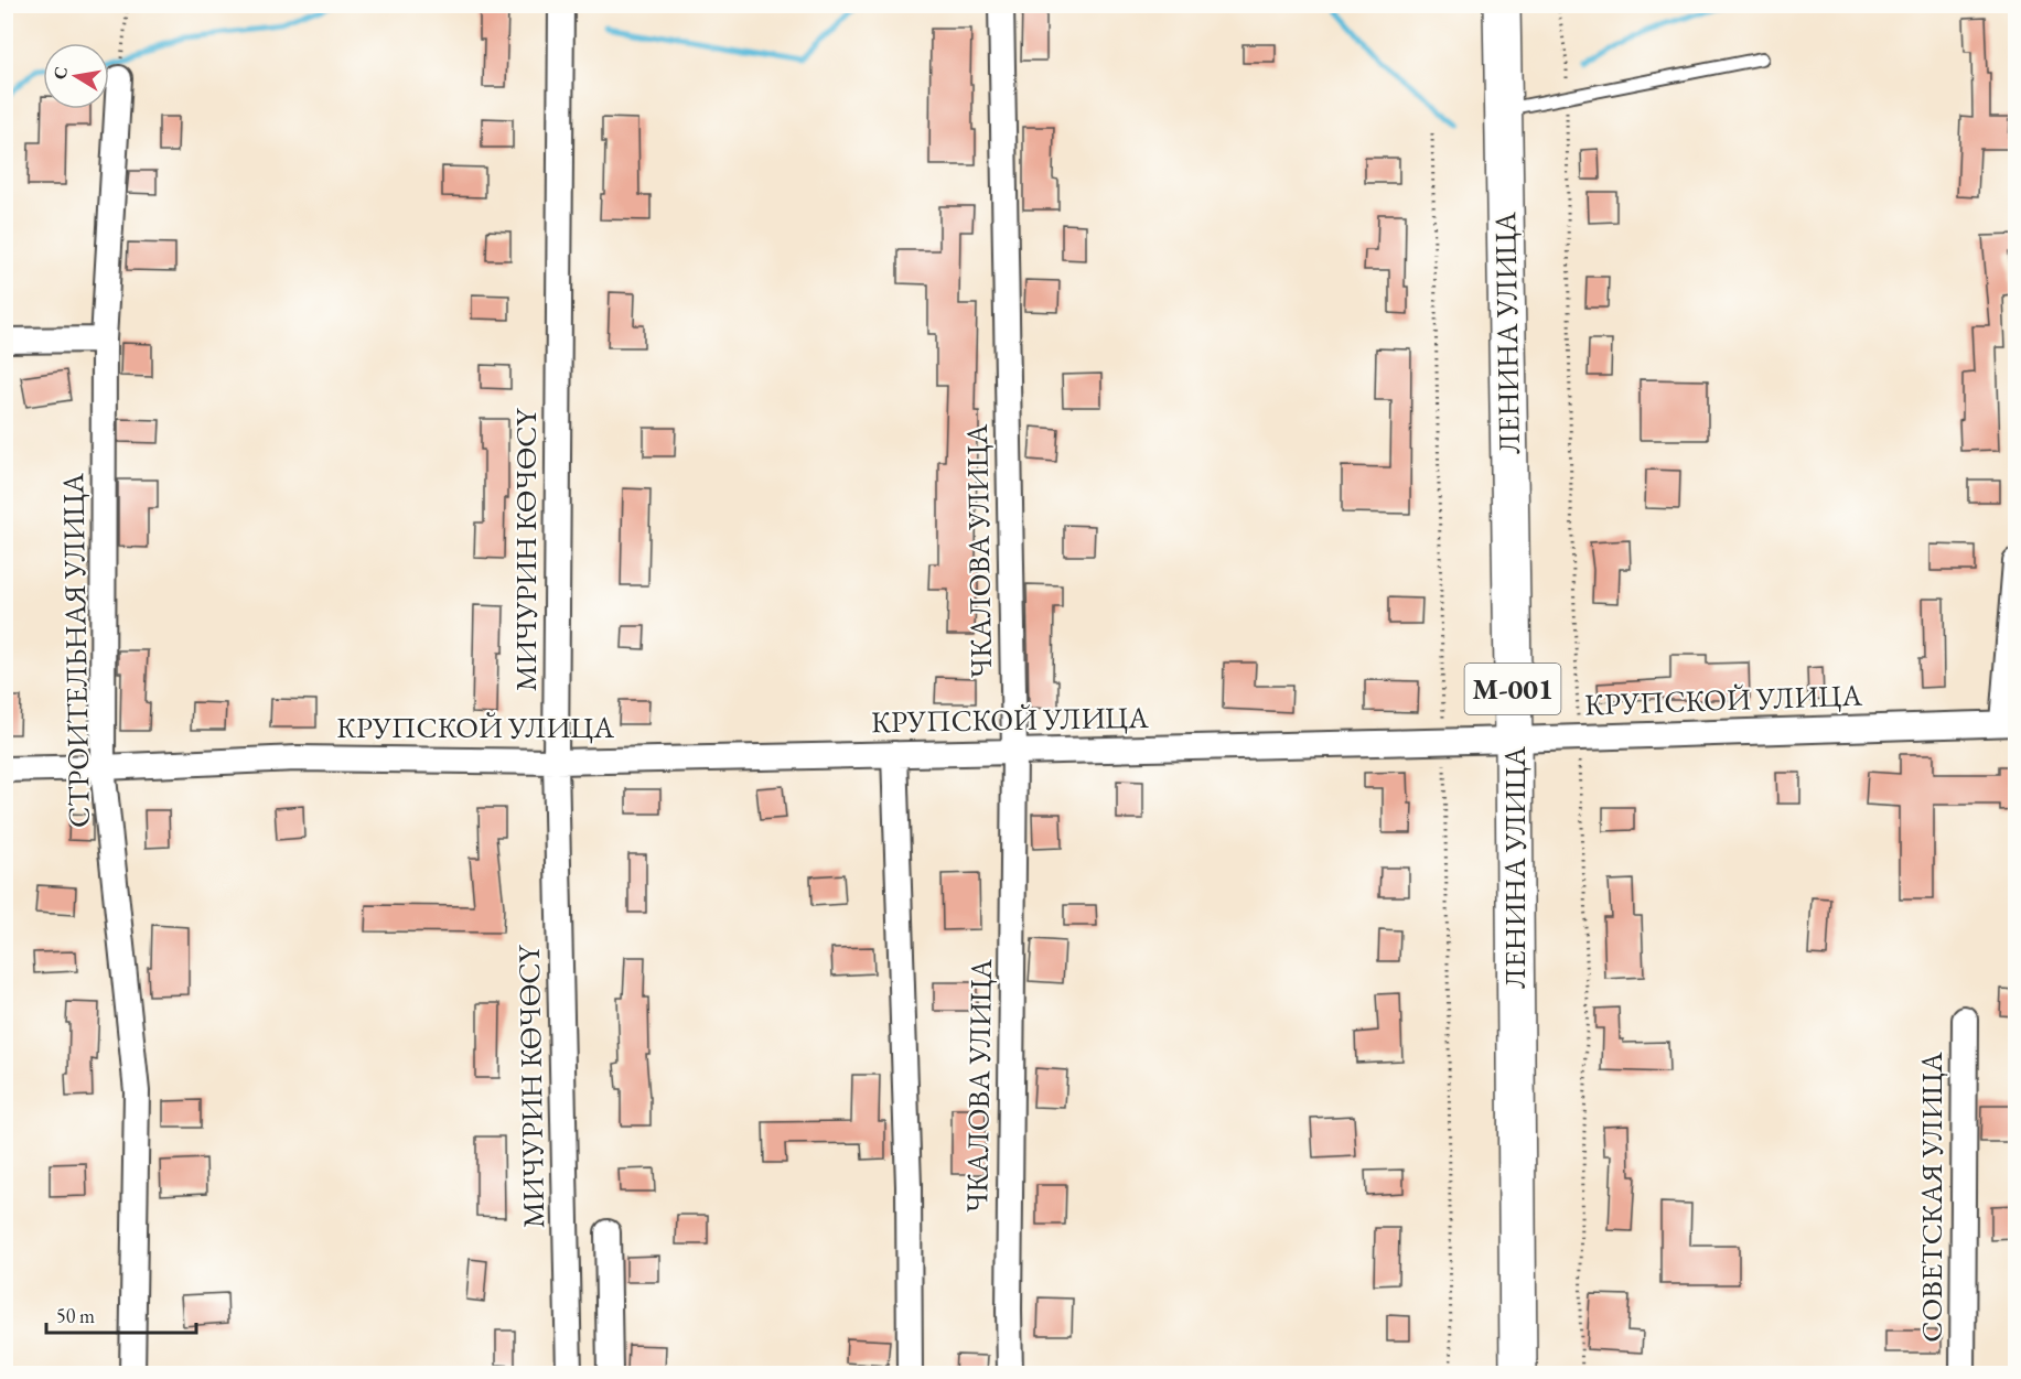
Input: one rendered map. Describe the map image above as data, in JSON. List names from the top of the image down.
{
  "streets": {
    "main road": ["ЛЕНИНА УЛИЦА", "М-001"],
    "street": [
      "МИЧУРИН КӨЧӨСҮ",
      "ЧКАЛОВА УЛИЦА",
      "СТРОИТЕЛЬНАЯ УЛИЦА",
      "КРУПСКОЙ УЛИЦА",
      "СОВЕТСКАЯ УЛИЦА"
    ]
  },
  "crossings": [
    ["ЛЕНИНА УЛИЦА", "КРУПСКОЙ УЛИЦА"],
    ["МИЧУРИН КӨЧӨСҮ", "КРУПСКОЙ УЛИЦА"],
    ["ЧКАЛОВА УЛИЦА", "КРУПСКОЙ УЛИЦА"],
    ["СТРОИТЕЛЬНАЯ УЛИЦА", "КРУПСКОЙ УЛИЦА"]
  ],
  "scale_bar": "50 m",
  "north": "left"
}
